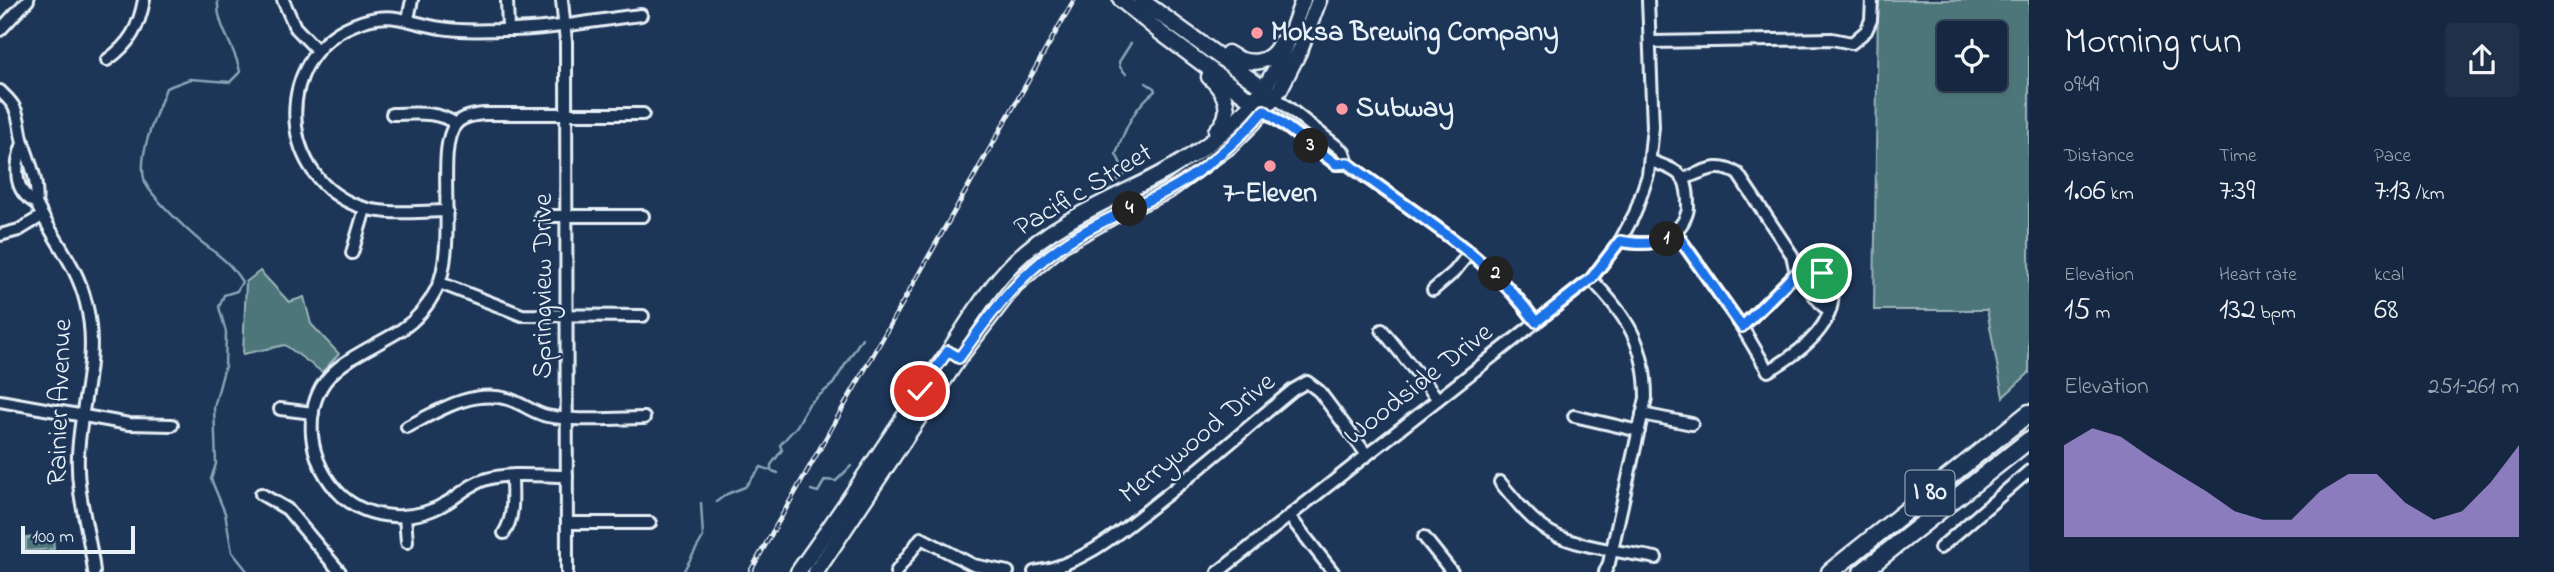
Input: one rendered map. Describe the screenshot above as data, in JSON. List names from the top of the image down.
{
  "streets": {
    "highway": ["I 80"],
    "main road": ["Pacific Street"],
    "street": [
      "Springview Drive",
      "Woodside Drive",
      "Rainier Avenue",
      "Merrywood Drive"
    ]
  },
  "crossings": [
    ["Woodside Drive", "Merrywood Drive"]
  ],
  "places": ["Moksa Brewing Company", "Subway", "7-Eleven"],
  "scale_bar": "100 m",
  "page": {
    "heading": ["Morning run", "09:49"],
    "stats": [
      ["Distance", "1.06 km"],
      ["Time", "7:39"],
      ["Pace", "7:13 /km"],
      ["Elevation", "15 m"],
      ["Heart rate", "132 bpm"],
      ["kcal", "68"]
    ],
    "pins": [
      "3",
      "4",
      "1",
      "2"
    ],
    "chart": ["Elevation", "251–261 m"],
    "scale": "100 m"
  }
}
